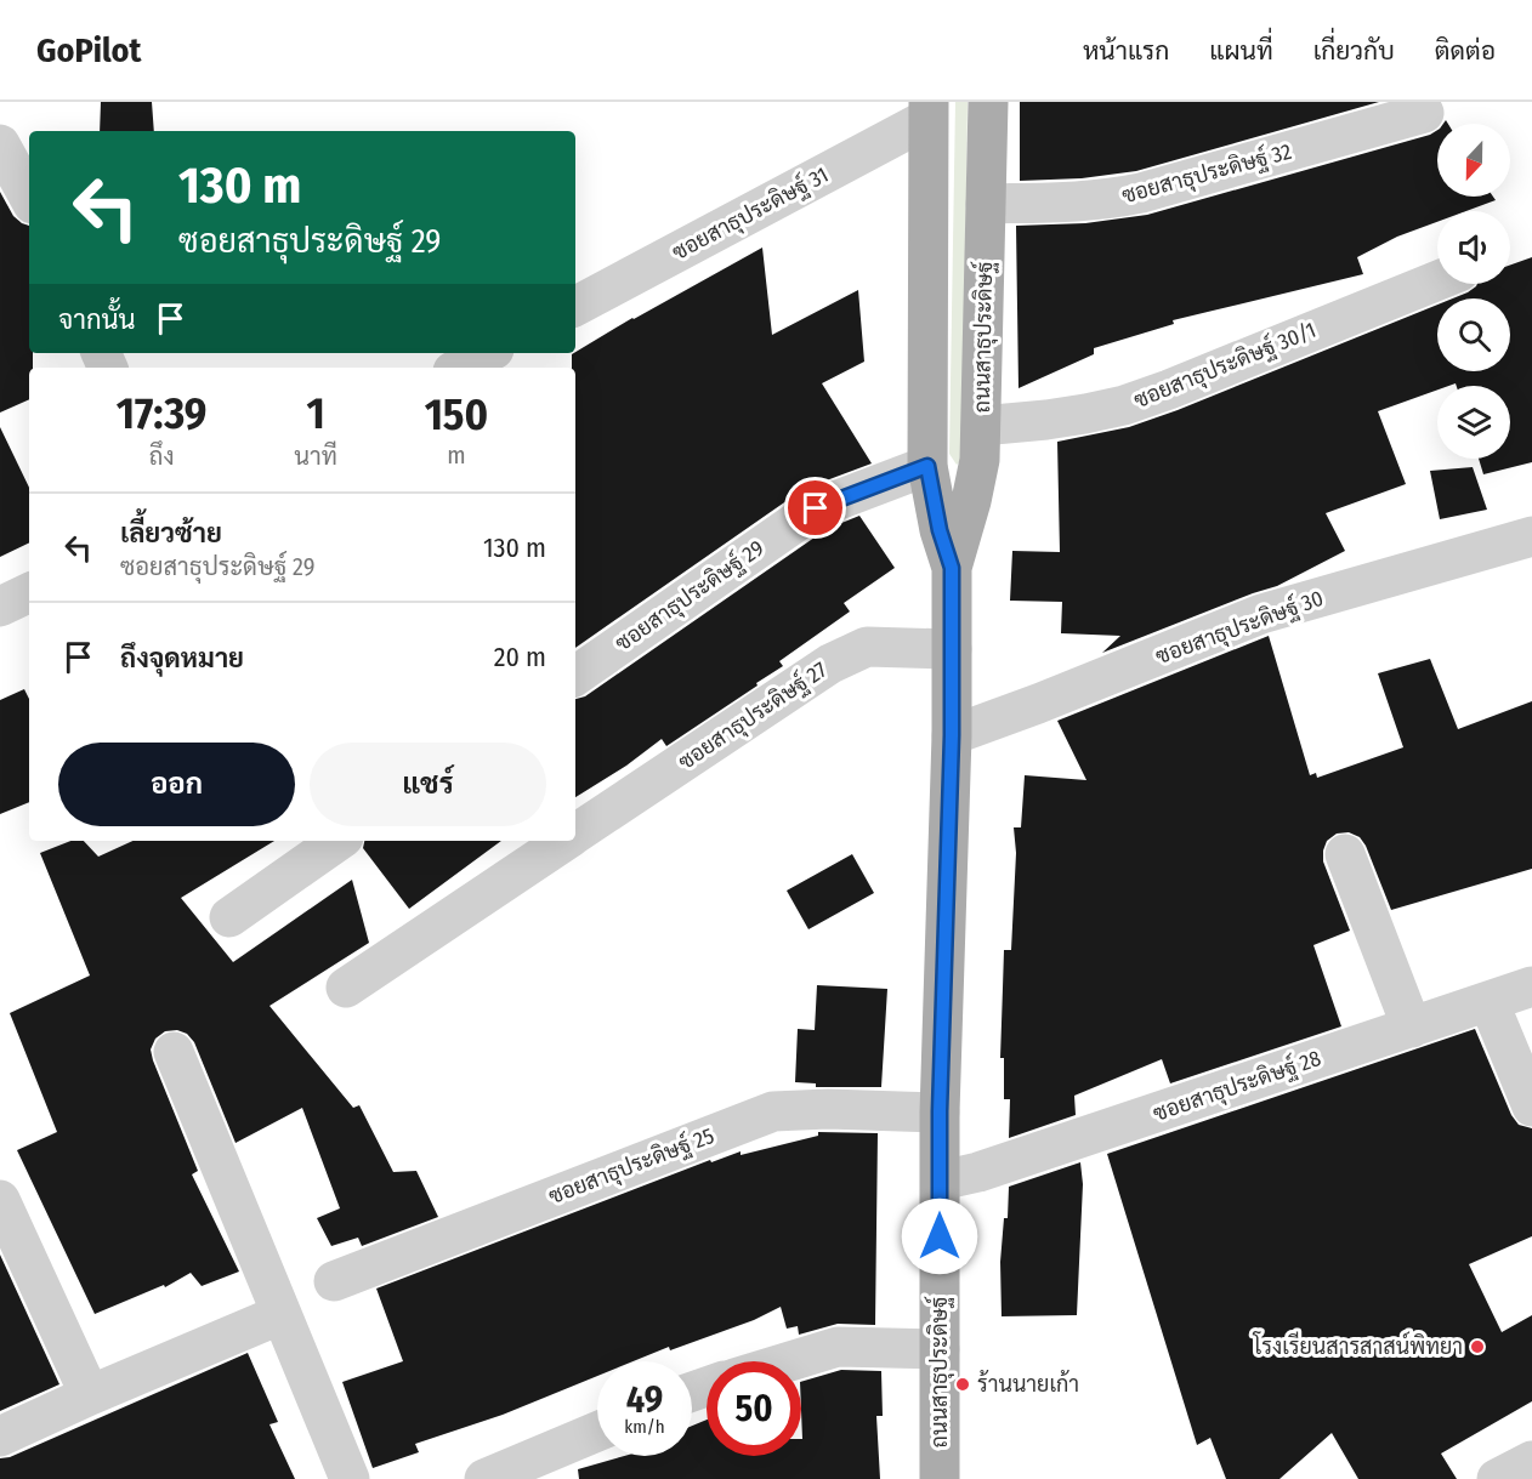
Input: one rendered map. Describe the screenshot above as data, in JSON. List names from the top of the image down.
{
  "streets": {
    "main road": ["ถนนสาธุประดิษฐ์"],
    "street": [
      "ซอยสาธุประดิษฐ์ 32",
      "ซอยสาธุประดิษฐ์ 31",
      "ซอยสาธุประดิษฐ์ 30/1",
      "ซอยสาธุประดิษฐ์ 29",
      "ซอยสาธุประดิษฐ์ 30",
      "ซอยสาธุประดิษฐ์ 27",
      "ซอยสาธุประดิษฐ์ 28",
      "ซอยสาธุประดิษฐ์ 25"
    ]
  },
  "crossings": [
    ["ซอยสาธุประดิษฐ์ 32", "ถนนสาธุประดิษฐ์"],
    ["ซอยสาธุประดิษฐ์ 31", "ถนนสาธุประดิษฐ์"],
    ["ถนนสาธุประดิษฐ์", "ซอยสาธุประดิษฐ์ 30/1"],
    ["ถนนสาธุประดิษฐ์", "ซอยสาธุประดิษฐ์ 29"],
    ["ถนนสาธุประดิษฐ์", "ซอยสาธุประดิษฐ์ 30"],
    ["ถนนสาธุประดิษฐ์", "ซอยสาธุประดิษฐ์ 27"],
    ["ถนนสาธุประดิษฐ์", "ซอยสาธุประดิษฐ์ 28"],
    ["ถนนสาธุประดิษฐ์", "ซอยสาธุประดิษฐ์ 25"]
  ],
  "places": ["โรงเรียนสารสาสน์พิทยา", "ร้านนายเก้า"],
  "north": "bottom",
  "page": {
    "header": "GoPilot",
    "nav": [
      "หน้าแรก",
      "แผนที่",
      "เกี่ยวกับ",
      "ติดต่อ"
    ],
    "turn": ["130 m", "ซอยสาธุประดิษฐ์ 29"],
    "then": "จากนั้น",
    "eta": [
      "17:39",
      "ถึง",
      "1",
      "นาที",
      "150",
      "m"
    ],
    "list": [
      {
        "name": "เลี้ยวซ้าย",
        "note": "ซอยสาธุประดิษฐ์ 29",
        "value": "130 m"
      },
      {
        "name": "ถึงจุดหมาย",
        "value": "20 m"
      }
    ],
    "buttons": ["ออก", "แชร์"],
    "speed": "49 km/h",
    "limit": "50"
  }
}
